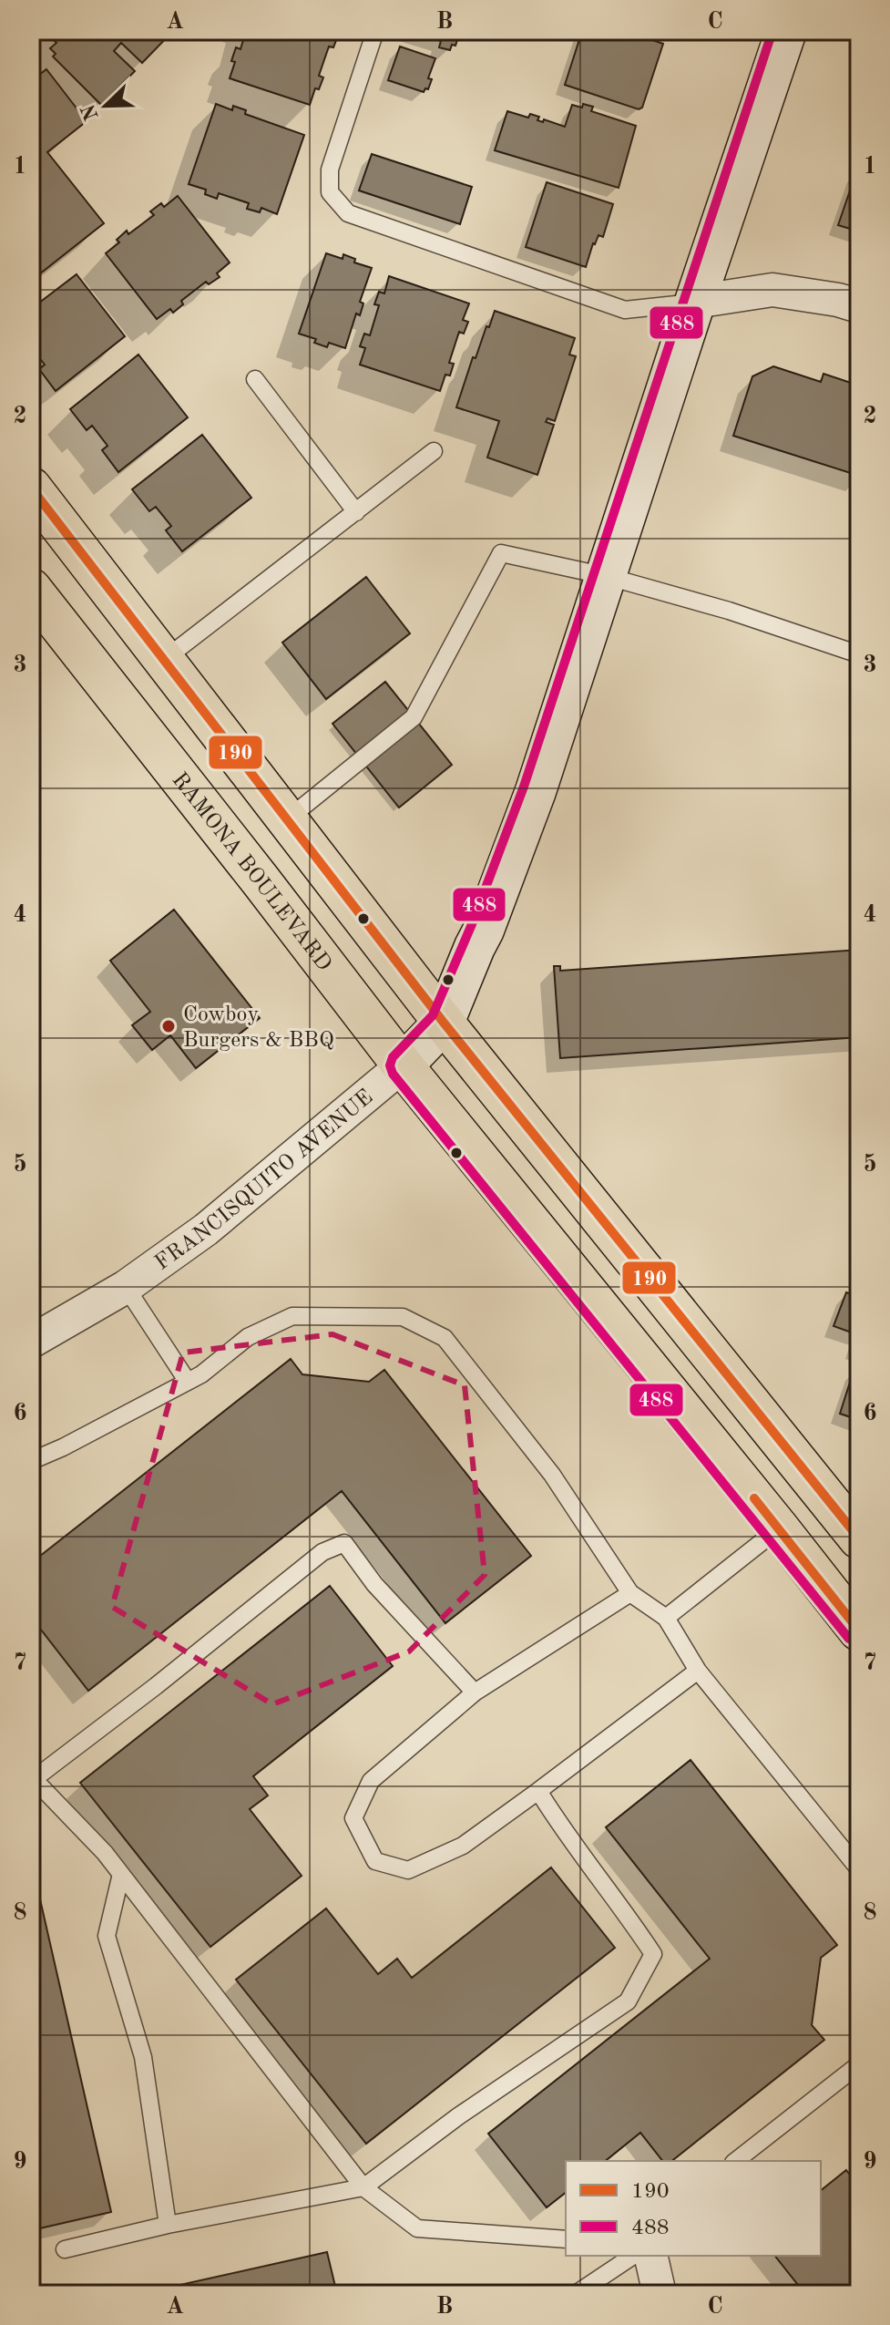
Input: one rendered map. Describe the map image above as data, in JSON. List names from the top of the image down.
{
  "streets": {
    "main road": ["RAMONA BOULEVARD"],
    "street": ["FRANCISQUITO AVENUE"]
  },
  "crossings": [
    ["RAMONA BOULEVARD", "FRANCISQUITO AVENUE"]
  ],
  "places": ["Cowboy Burgers & BBQ"],
  "lines": ["transit line 488", "transit line 190"],
  "legend": ["190", "488"],
  "north": "bottom left",
  "grid": {
    "columns": ["A", "B", "C"],
    "rows": [
      "1",
      "2",
      "3",
      "4",
      "5",
      "6",
      "7",
      "8",
      "9"
    ]
  }
}
